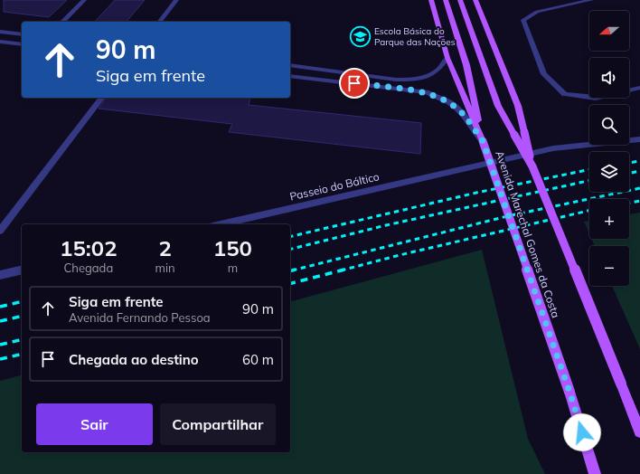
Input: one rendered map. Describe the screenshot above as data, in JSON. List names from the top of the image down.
{
  "streets": {
    "main road": ["Avenida Marechal Gomes da Costa"],
    "street": ["Passeio do Báltico"]
  },
  "places": {
    "school or university": ["Escola Básica do Parque das Nações"]
  },
  "north": "left",
  "page": {
    "map_buttons": ["+", "−"],
    "turn": ["90 m", "Siga em frente"],
    "eta": [
      "15:02",
      "Chegada",
      "2",
      "min",
      "150",
      "m"
    ],
    "list": [
      {
        "name": "Siga em frente",
        "note": "Avenida Fernando Pessoa",
        "value": "90 m"
      },
      {
        "name": "Chegada ao destino",
        "value": "60 m"
      }
    ],
    "buttons": ["Sair", "Compartilhar"]
  }
}
